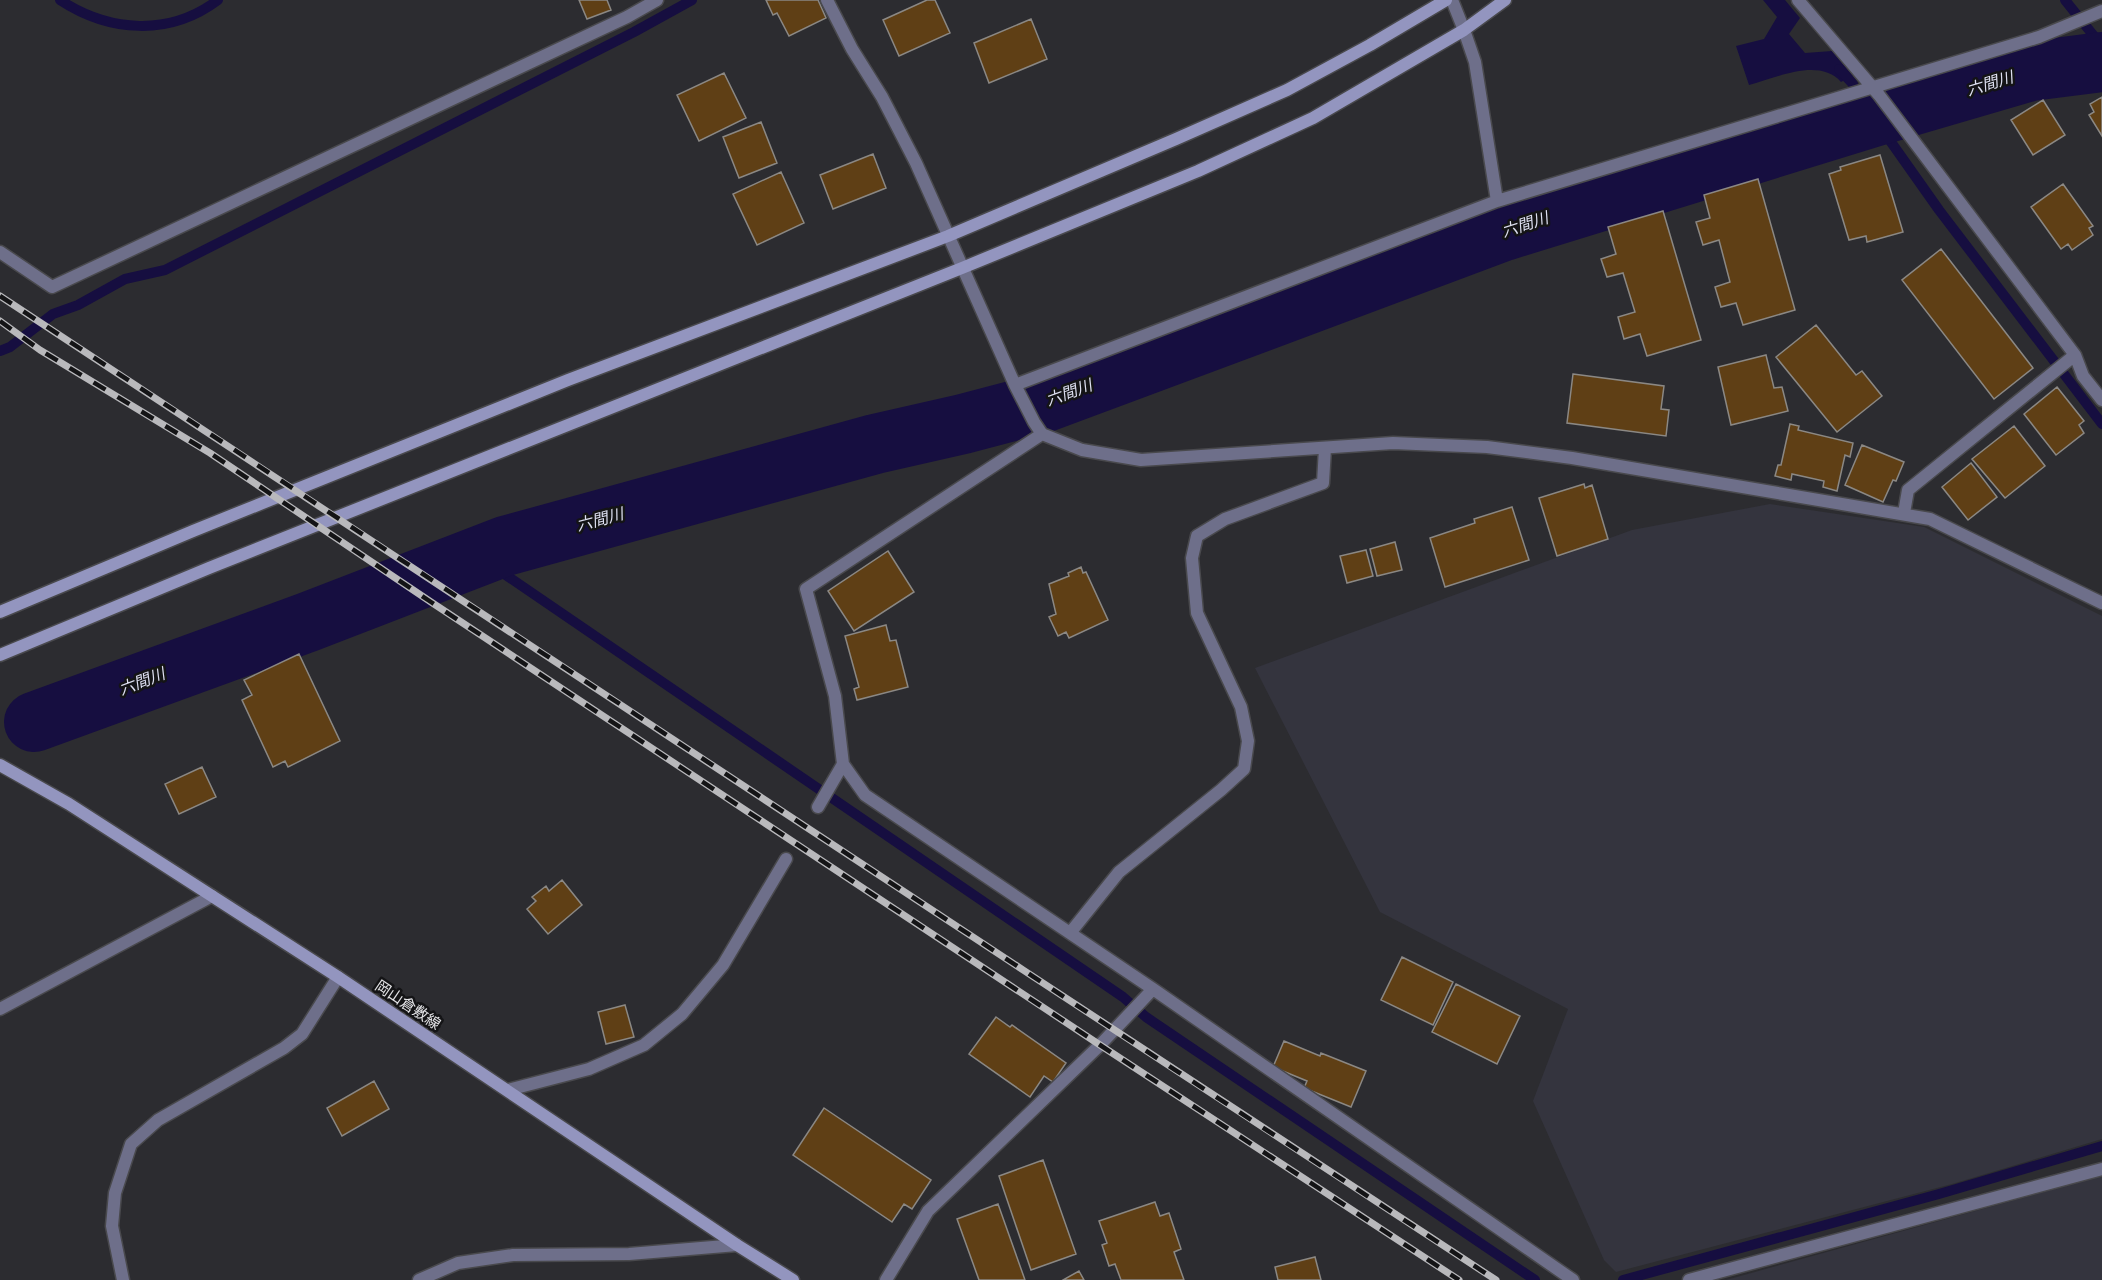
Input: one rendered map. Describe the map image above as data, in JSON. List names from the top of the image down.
{
  "streets": {
    "street": ["岡山倉敷線"]
  },
  "water": ["六間川"]
}
